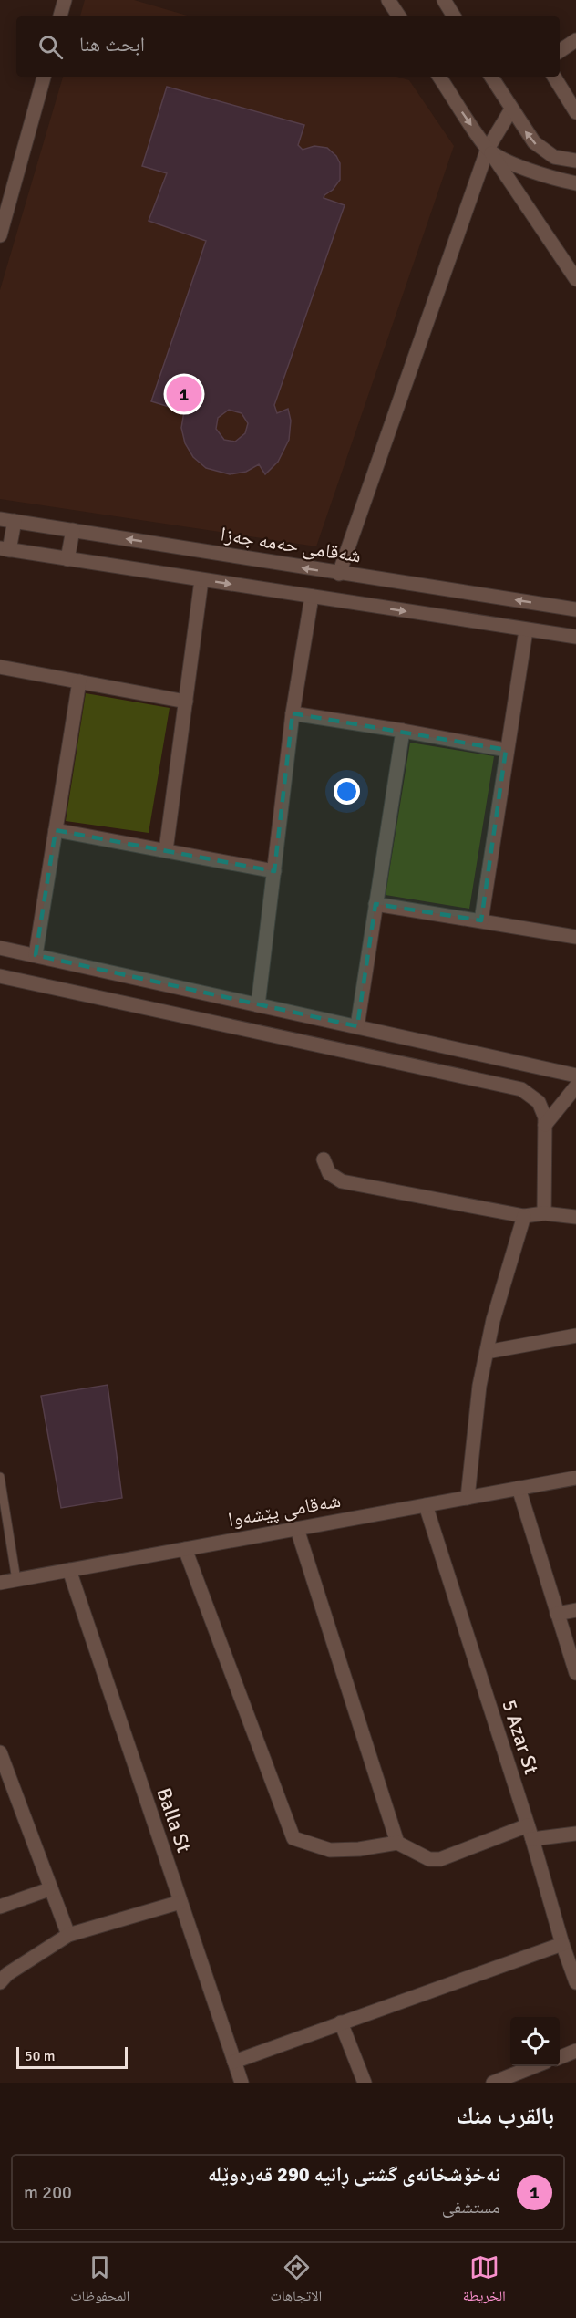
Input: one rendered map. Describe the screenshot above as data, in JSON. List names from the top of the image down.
{
  "streets": {
    "street": [
      "شەقامی حەمە جەزا",
      "شەقامی پێشەوا",
      "5 Azar St",
      "Balla St"
    ]
  },
  "crossings": [
    ["شەقامی پێشەوا", "5 Azar St"],
    ["شەقامی پێشەوا", "Balla St"]
  ],
  "scale_bar": "50 m",
  "page": {
    "search": "ابحث هنا",
    "pins": "1",
    "scale": "50 m",
    "heading": "بالقرب منك",
    "list": [
      {
        "mark": "1",
        "name": "نەخۆشخانەی گشتی ڕانیە 290 قەرەوێلە",
        "note": "مستشفى",
        "value": "200 m"
      }
    ],
    "nav": ["الخريطة", "الاتجاهات", "المحفوظات"]
  }
}
